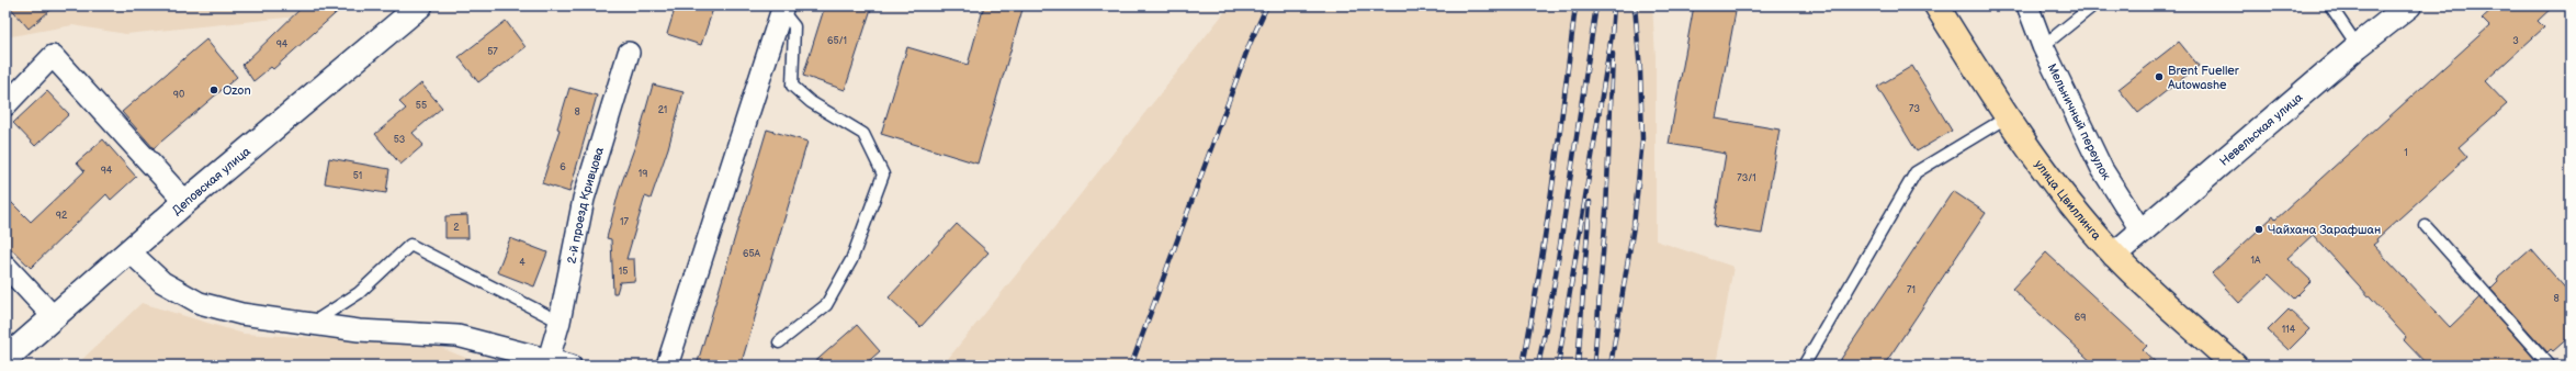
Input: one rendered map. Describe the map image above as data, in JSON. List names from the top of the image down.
{
  "streets": {
    "main road": ["улица Цвиллинга"],
    "street": [
      "Мельничный переулок",
      "Невельская улица",
      "Деповская улица",
      "2-й проезд Кривцова"
    ]
  },
  "crossings": [
    ["Мельничный переулок", "Невельская улица"],
    ["Невельская улица", "улица Цвиллинга"]
  ],
  "places": ["Brent Fueller Autowashe", "Ozon", "Чайхана Зарафшан"],
  "house_numbers": [
    "65/1",
    "3",
    "94",
    "57",
    "90",
    "55",
    "73",
    "21",
    "8",
    "53",
    "1",
    "6",
    "94",
    "19",
    "51",
    "73/1",
    "92",
    "17",
    "2",
    "65А",
    "1А",
    "4",
    "15",
    "71",
    "8",
    "69",
    "114"
  ]
}
